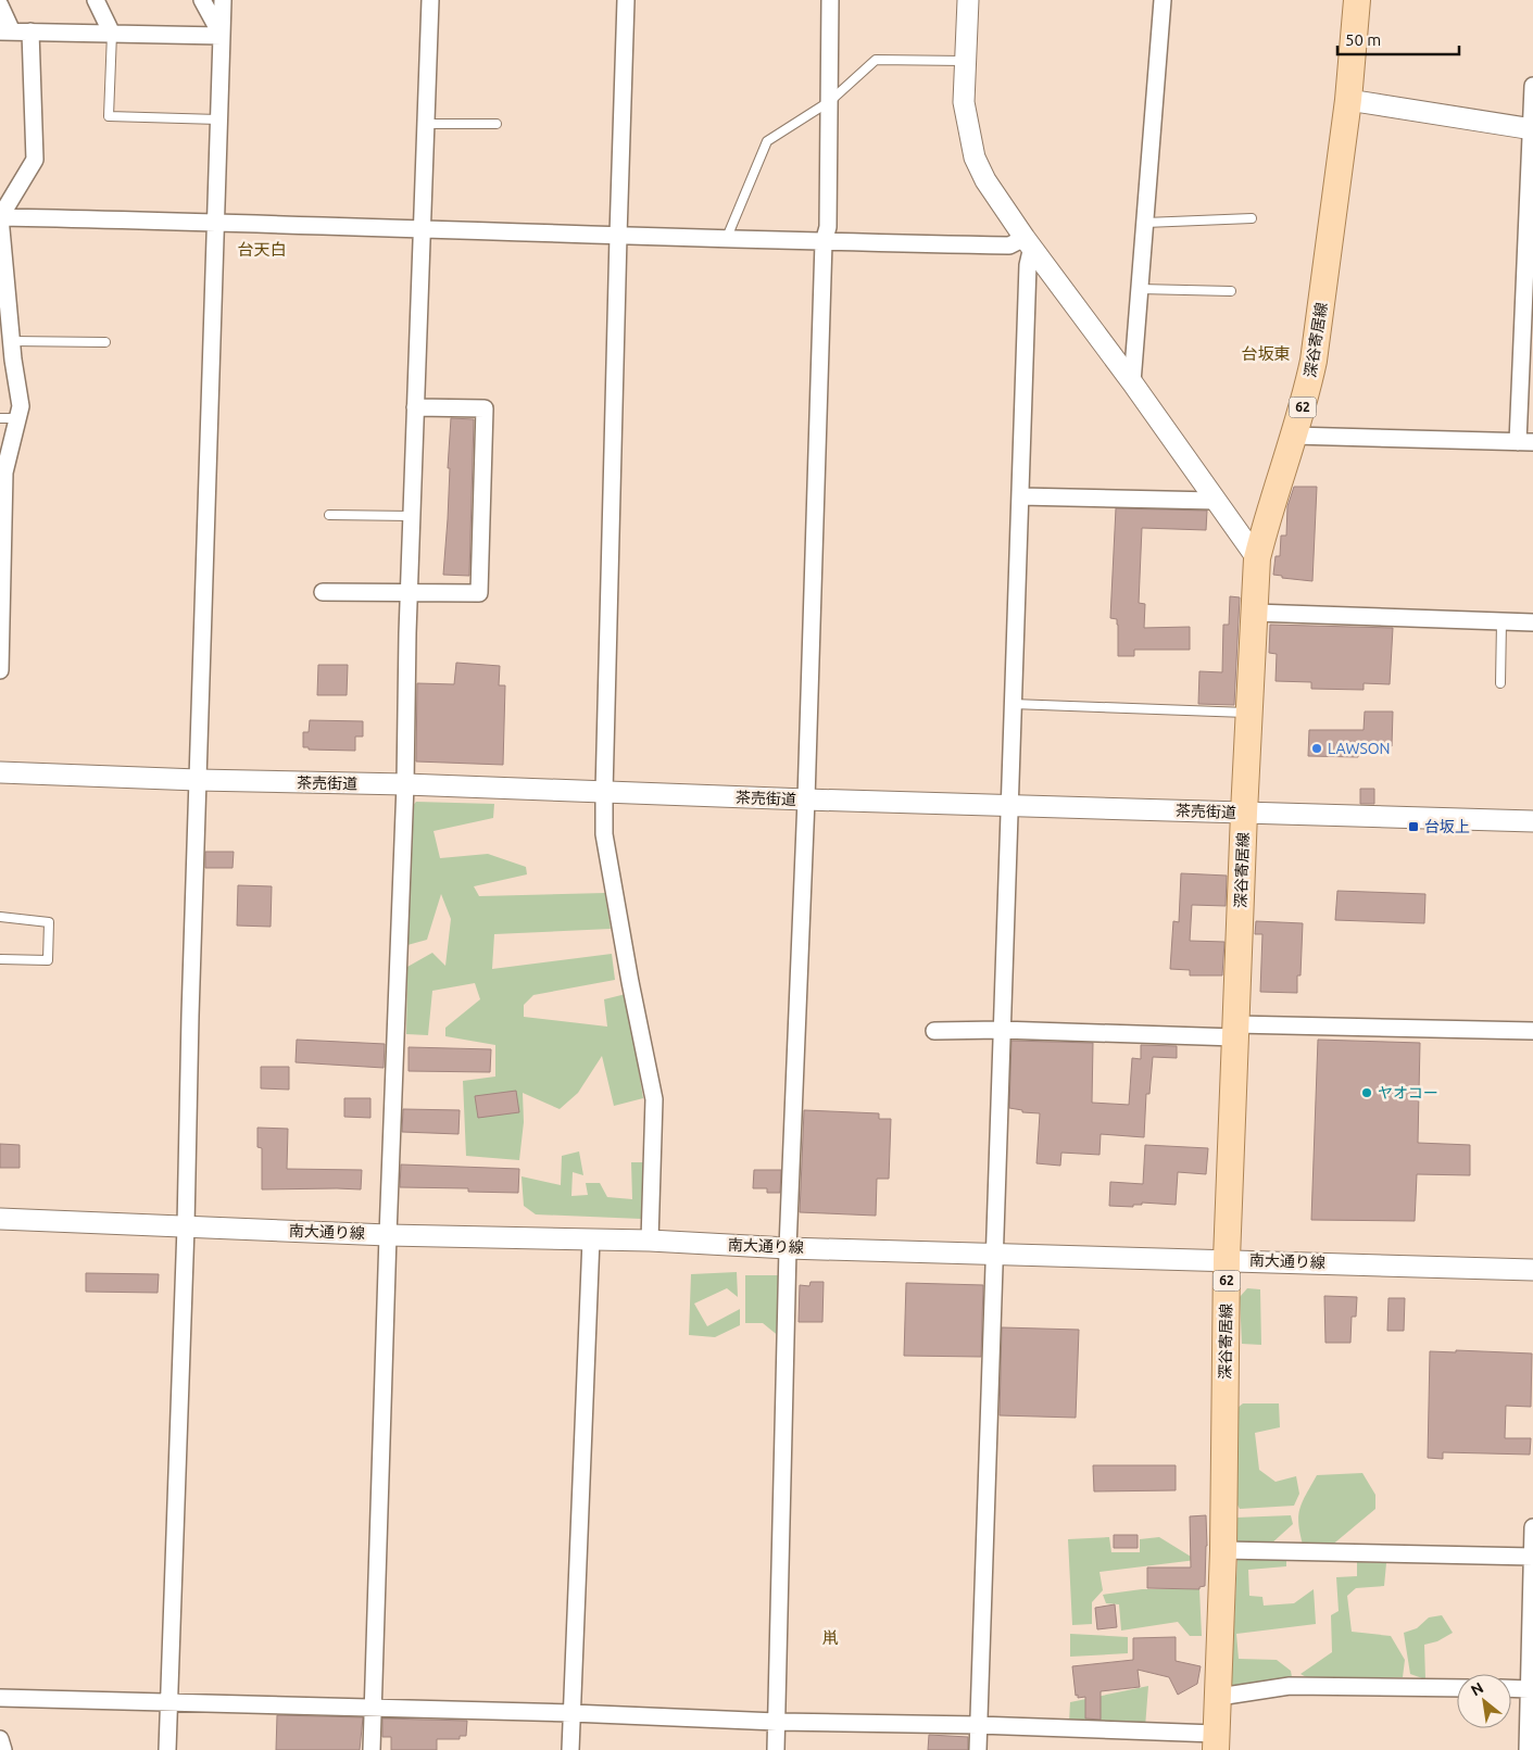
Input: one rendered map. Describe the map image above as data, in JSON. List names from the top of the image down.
{
  "streets": {
    "main road": ["深谷寄居線", "62"],
    "street": ["茶売街道", "南大通り線"]
  },
  "crossings": [
    ["深谷寄居線", "茶売街道"],
    ["深谷寄居線", "南大通り線"]
  ],
  "districts": ["台天白", "台坂東", "鼡"],
  "places": {
    "other": ["LAWSON", "ヤオコー"],
    "transit": ["台坂上"]
  },
  "scale_bar": "50 m",
  "north": "top left"
}
